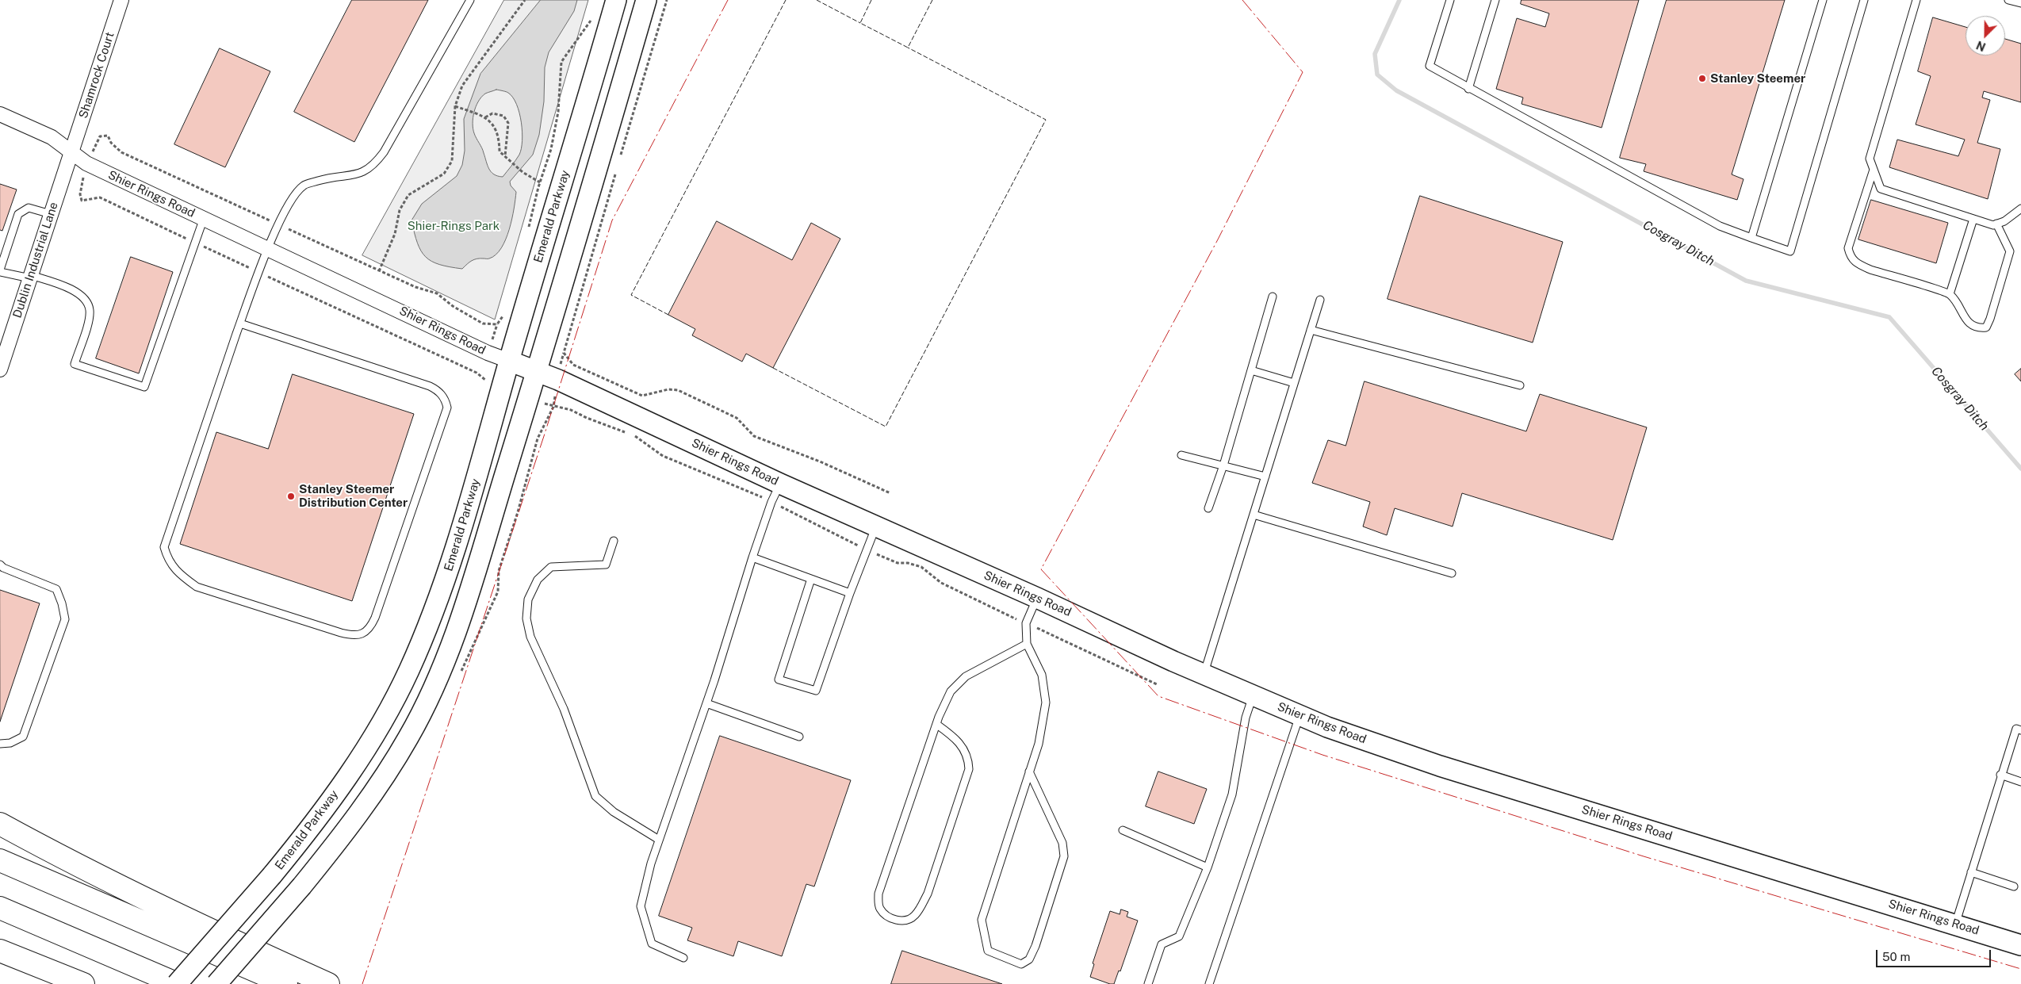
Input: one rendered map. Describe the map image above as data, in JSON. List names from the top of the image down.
{
  "streets": {
    "main road": ["Shier Rings Road", "Emerald Parkway"],
    "street": ["Shamrock Court", "Dublin Industrial Lane"]
  },
  "crossings": [
    ["Shamrock Court", "Shier Rings Road"],
    ["Shamrock Court", "Dublin Industrial Lane"],
    ["Shier Rings Road", "Emerald Parkway"],
    ["Shier Rings Road", "Dublin Industrial Lane"]
  ],
  "water": ["Cosgray Ditch"],
  "parks": ["Shier-Rings Park"],
  "places": ["Stanley Steemer", "Stanley Steemer Distribution Center"],
  "scale_bar": "50 m",
  "north": "bottom left"
}
